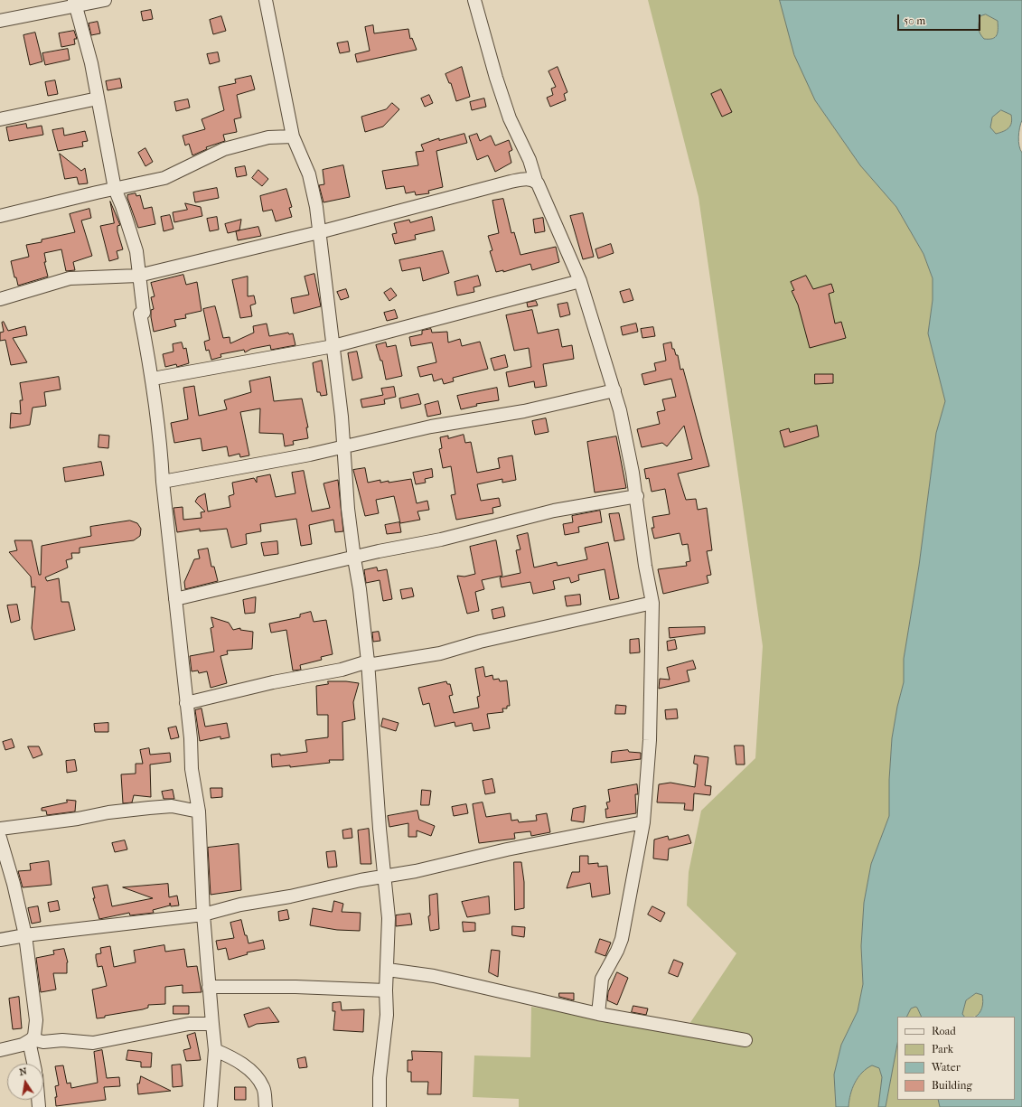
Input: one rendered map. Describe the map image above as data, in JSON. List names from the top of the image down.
{
  "legend": [
    "Road",
    "Park",
    "Water",
    "Building"
  ],
  "scale_bar": "50 m",
  "north": "top"
}
